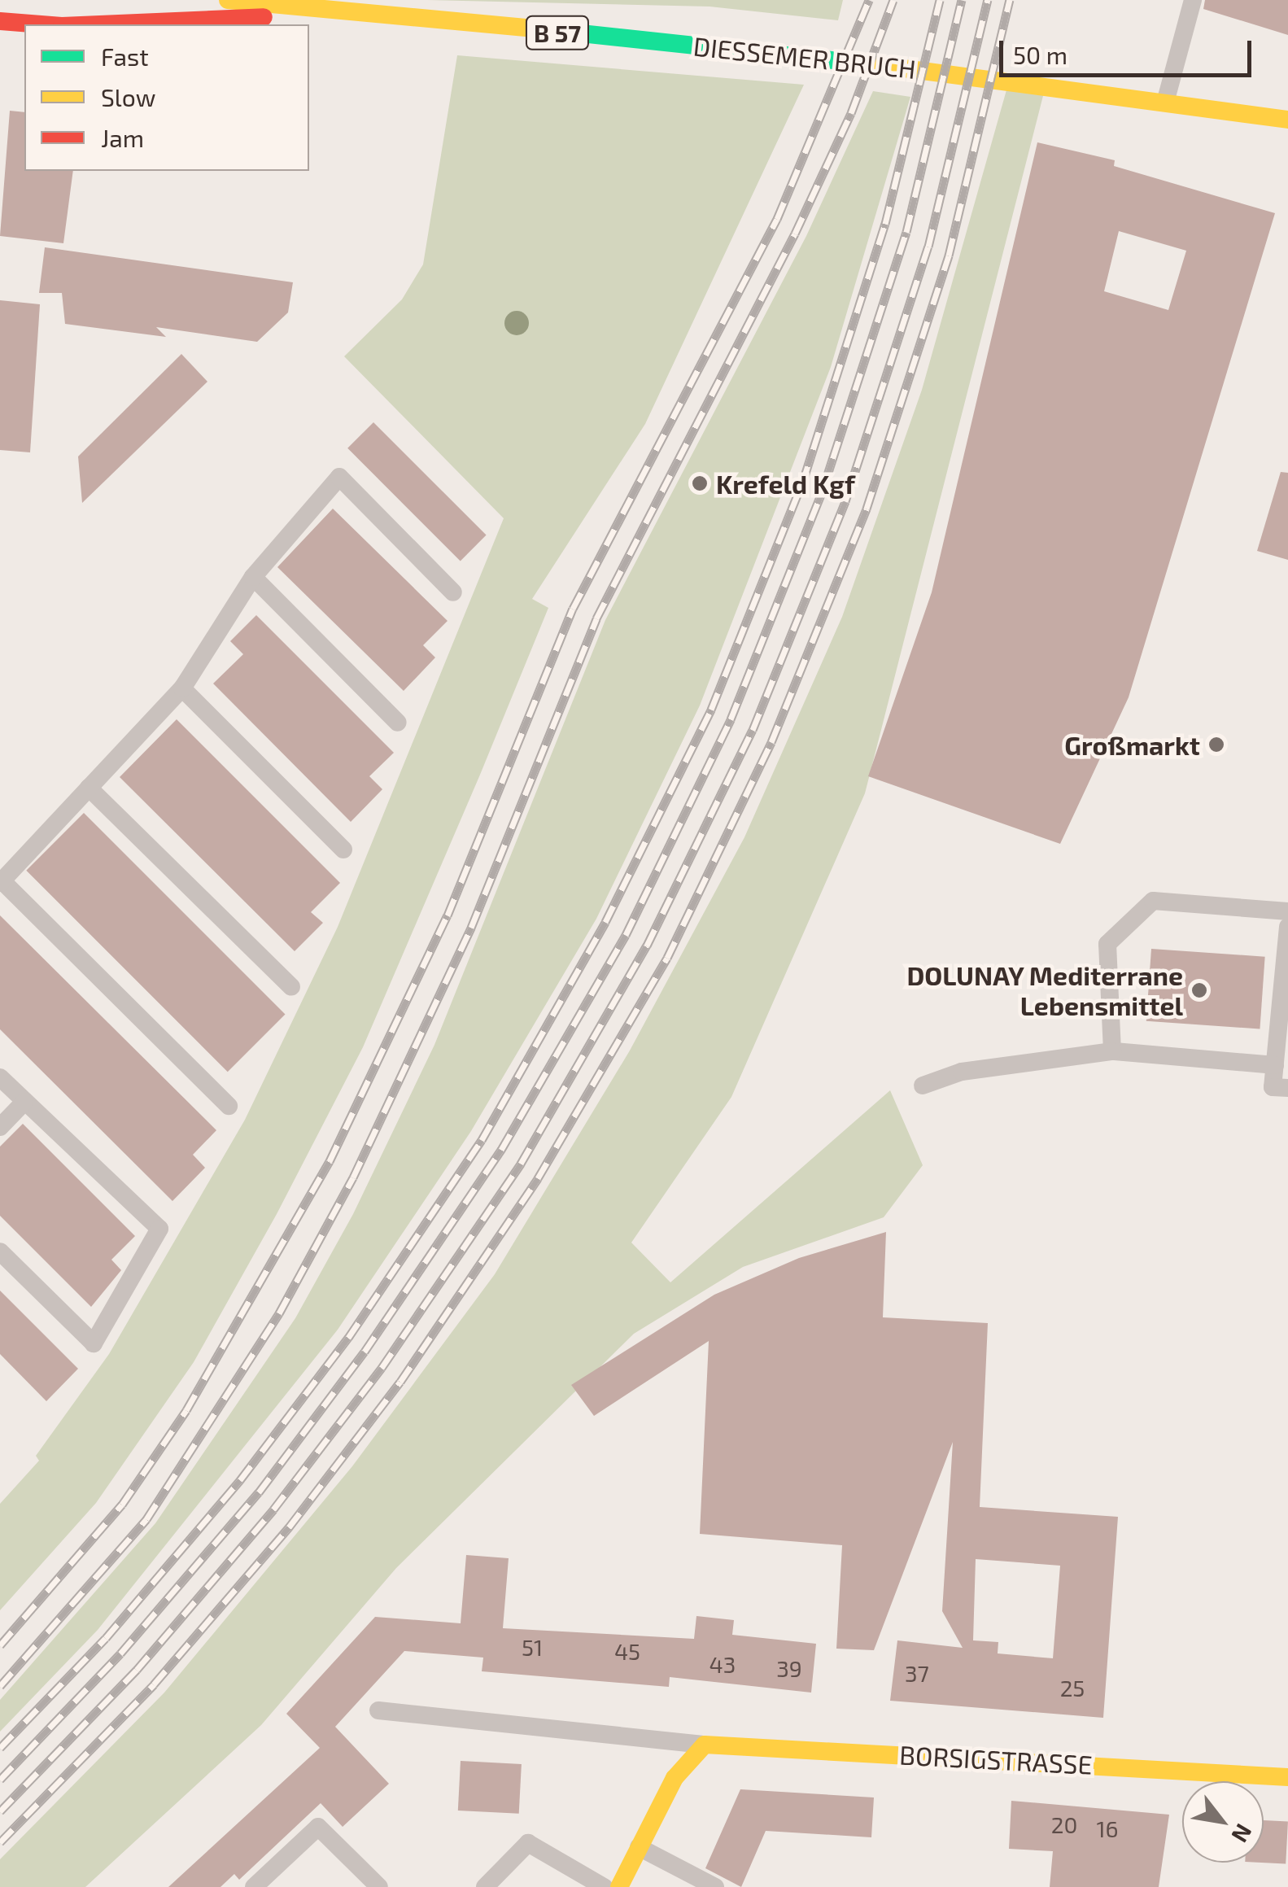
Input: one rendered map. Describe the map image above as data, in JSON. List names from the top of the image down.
{
  "streets": {
    "main road": ["B 57", "DIESSEMER BRUCH", "BORSIGSTRASSE"]
  },
  "places": ["Krefeld Kgf", "Großmarkt", "DOLUNAY Mediterrane Lebensmittel"],
  "house_numbers": [
    "51",
    "45",
    "43",
    "39",
    "37",
    "25",
    "20",
    "16"
  ],
  "legend": ["Fast", "Slow", "Jam"],
  "scale_bar": "50 m",
  "north": "bottom right"
}
